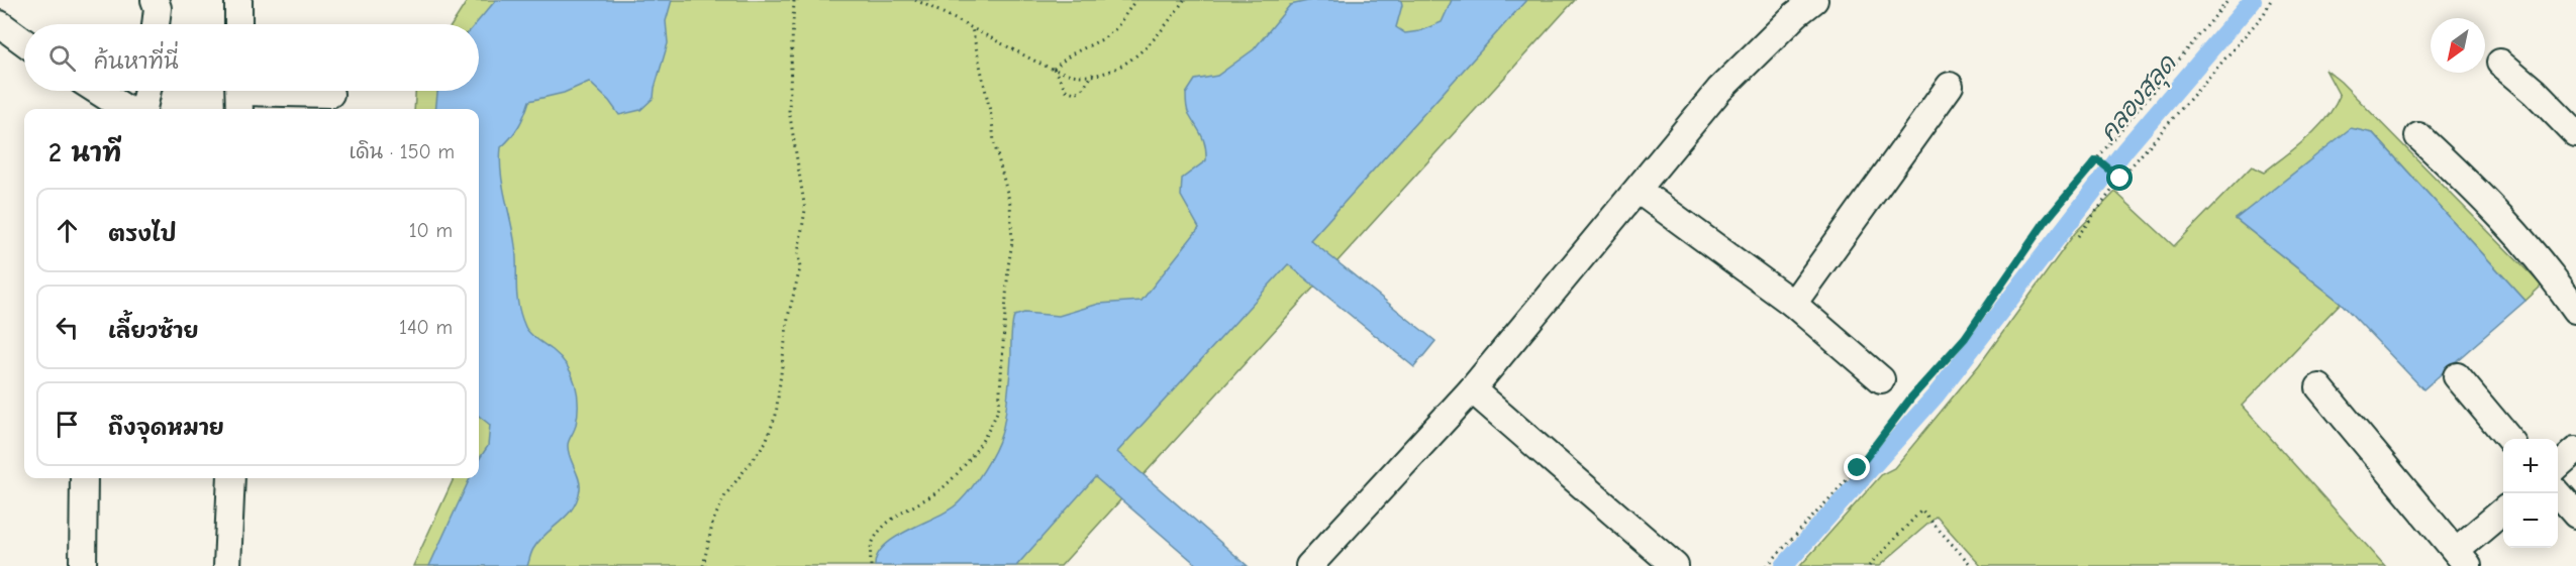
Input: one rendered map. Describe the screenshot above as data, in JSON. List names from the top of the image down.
{
  "water": ["คลองสลุด"],
  "north": "bottom left",
  "page": {
    "search": "ค้นหาที่นี่",
    "heading": ["2 นาที", "เดิน · 150 m"],
    "list": [
      ["ตรงไป", "10 m"],
      ["เลี้ยวซ้าย", "140 m"],
      "ถึงจุดหมาย"
    ],
    "map_buttons": ["+", "−"]
  }
}
